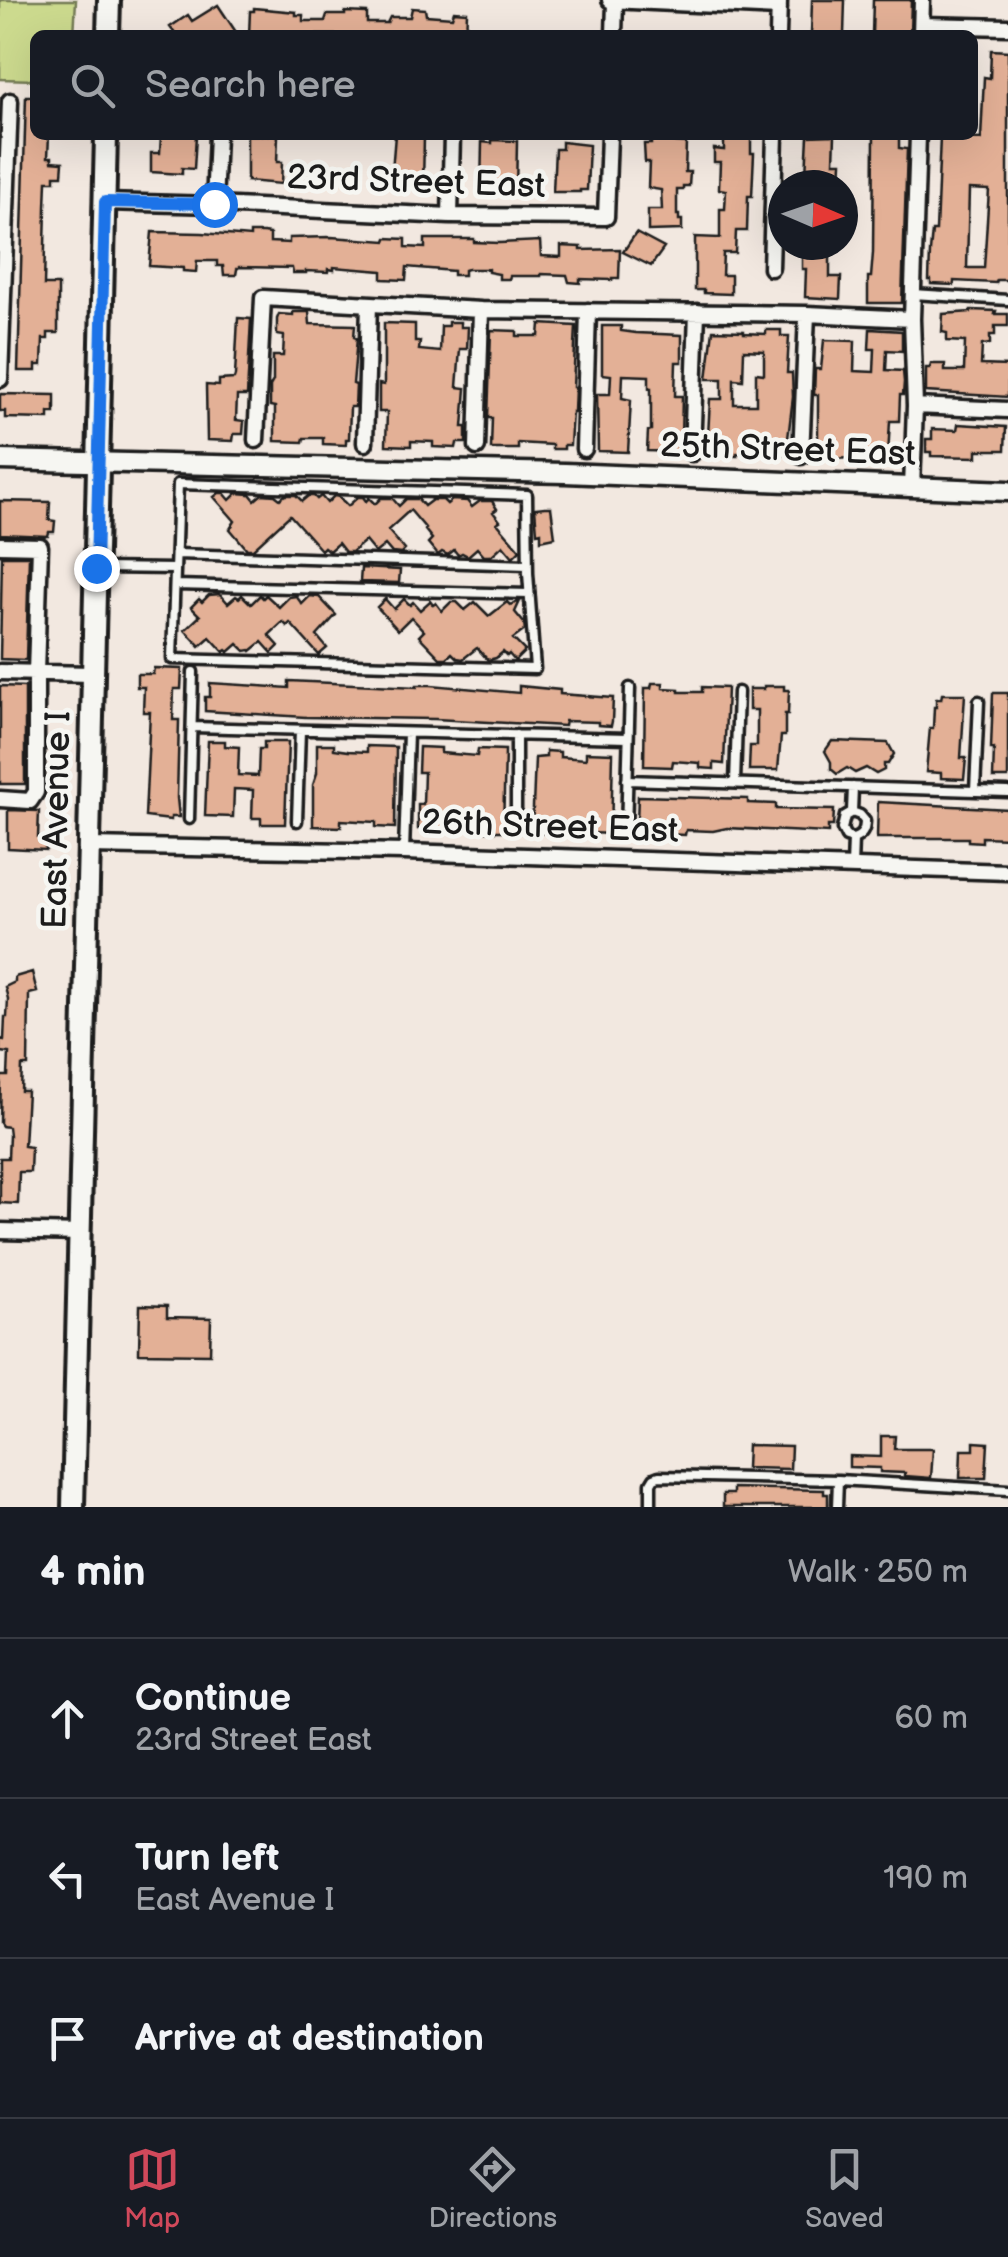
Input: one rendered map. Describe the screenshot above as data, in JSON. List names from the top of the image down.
{
  "streets": {
    "main road": ["East Avenue I"],
    "street": ["23rd Street East", "25th Street East", "26th Street East"]
  },
  "crossings": [
    ["23rd Street East", "East Avenue I"],
    ["25th Street East", "East Avenue I"],
    ["East Avenue I", "26th Street East"]
  ],
  "north": "right",
  "page": {
    "search": "Search here",
    "heading": ["4 min", "Walk · 250 m"],
    "list": [
      ["Continue", "23rd Street East", "60 m"],
      ["Turn left", "East Avenue I", "190 m"],
      "Arrive at destination"
    ],
    "nav": ["Map", "Directions", "Saved"]
  }
}
